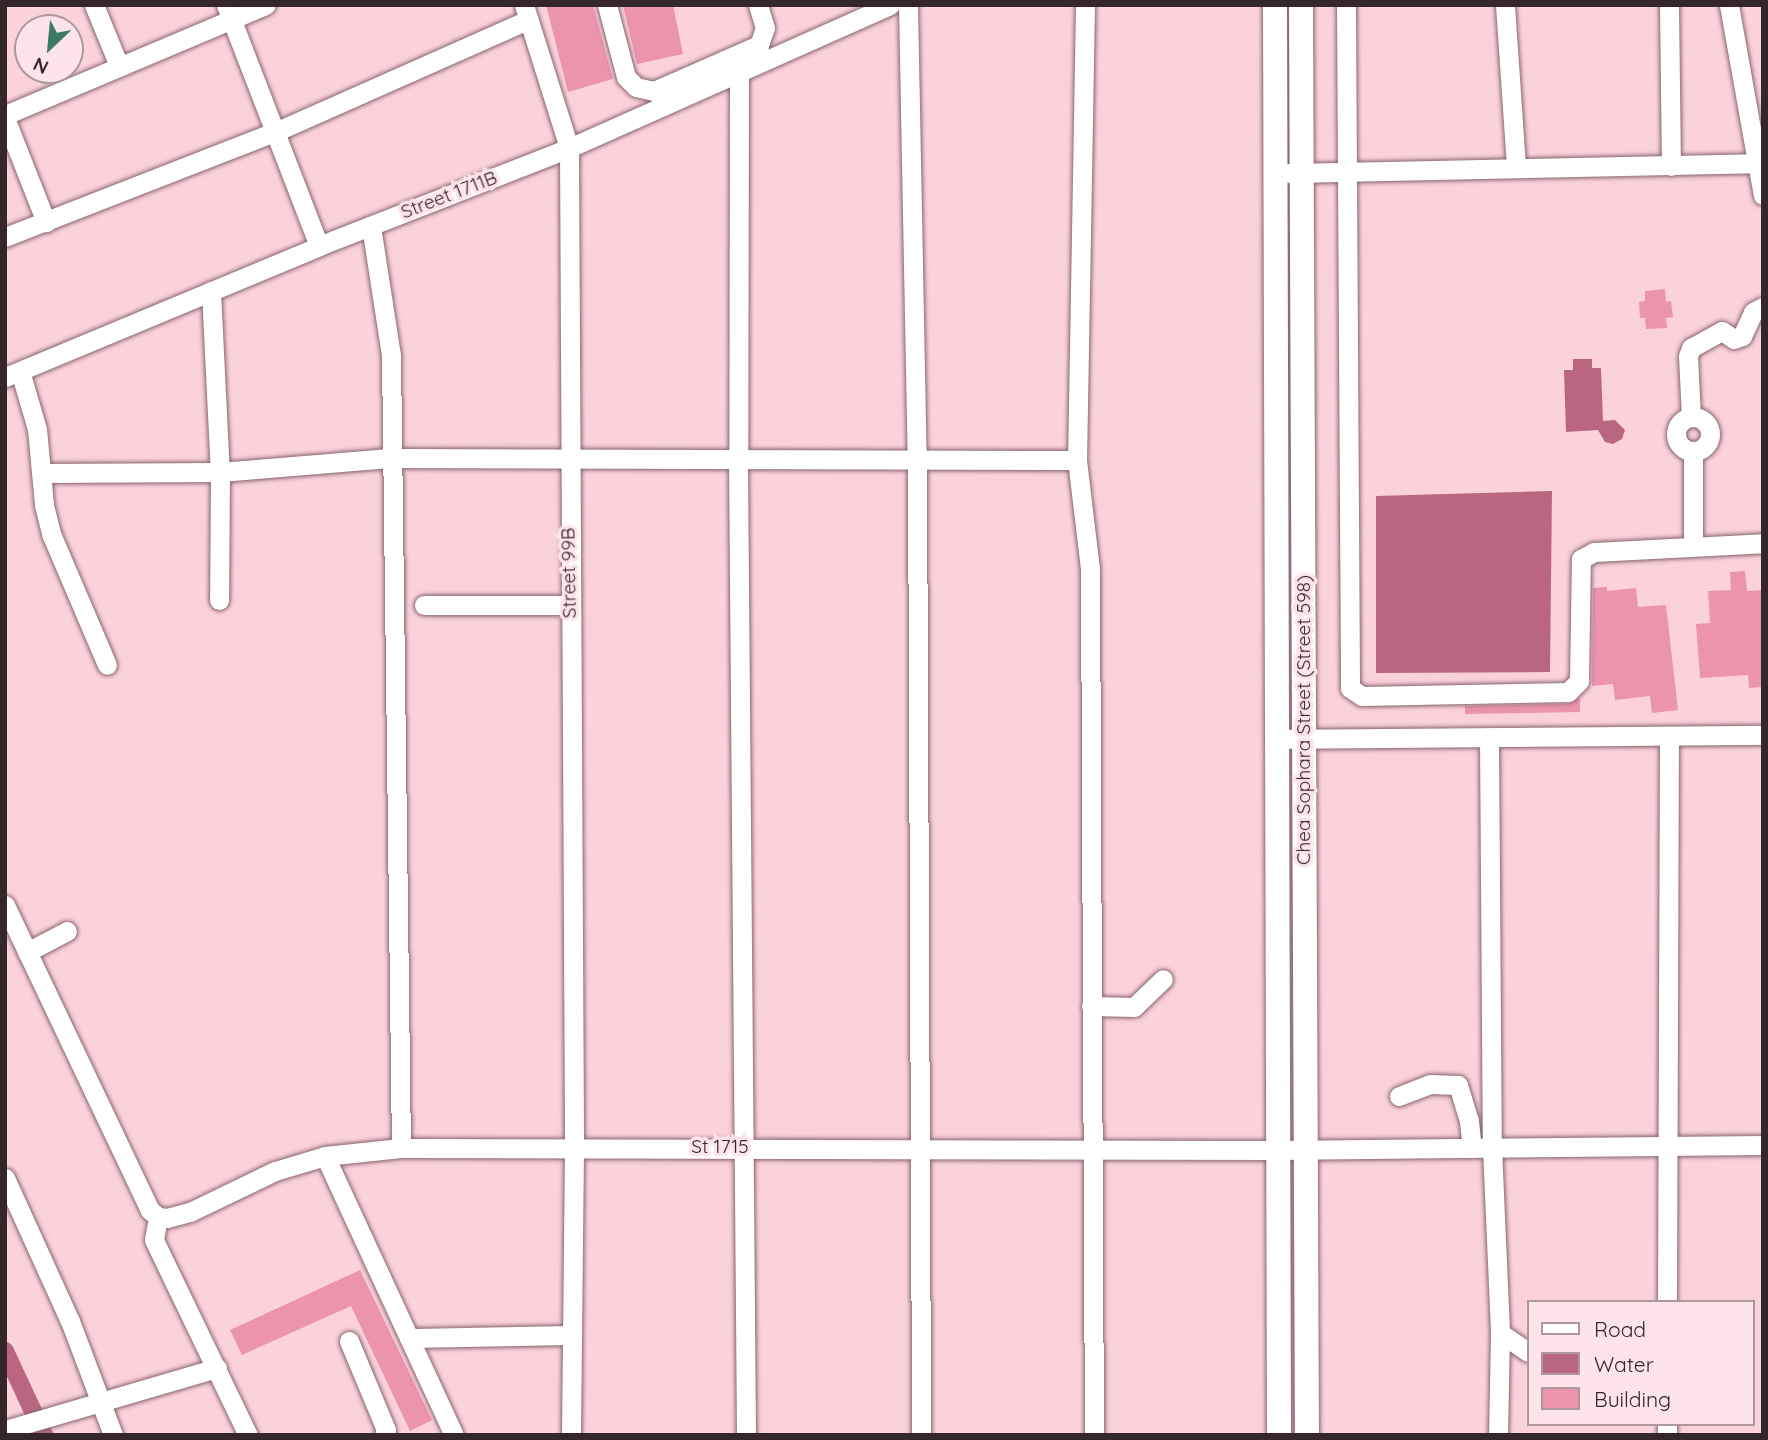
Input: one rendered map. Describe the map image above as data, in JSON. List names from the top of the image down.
{
  "streets": {
    "main road": ["Chea Sophara Street (Street 598)"],
    "street": ["Street 1711B", "Street 99B", "St 1715"]
  },
  "crossings": [
    ["Street 1711B", "Street 99B"],
    ["Street 99B", "St 1715"],
    ["Chea Sophara Street (Street 598)", "St 1715"]
  ],
  "legend": ["Road", "Water", "Building"],
  "north": "bottom left"
}
